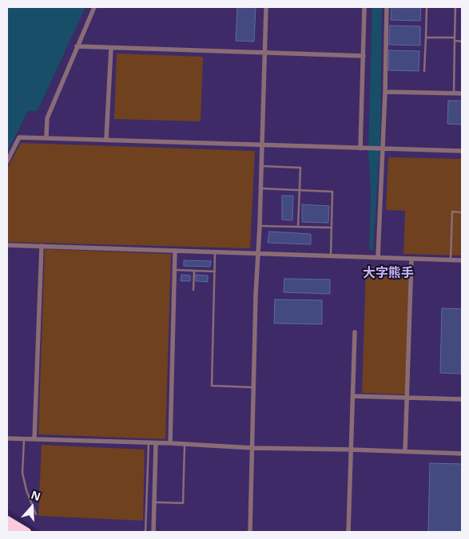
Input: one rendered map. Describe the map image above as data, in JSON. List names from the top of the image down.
{
  "districts": ["大字熊手"],
  "north": "top"
}
